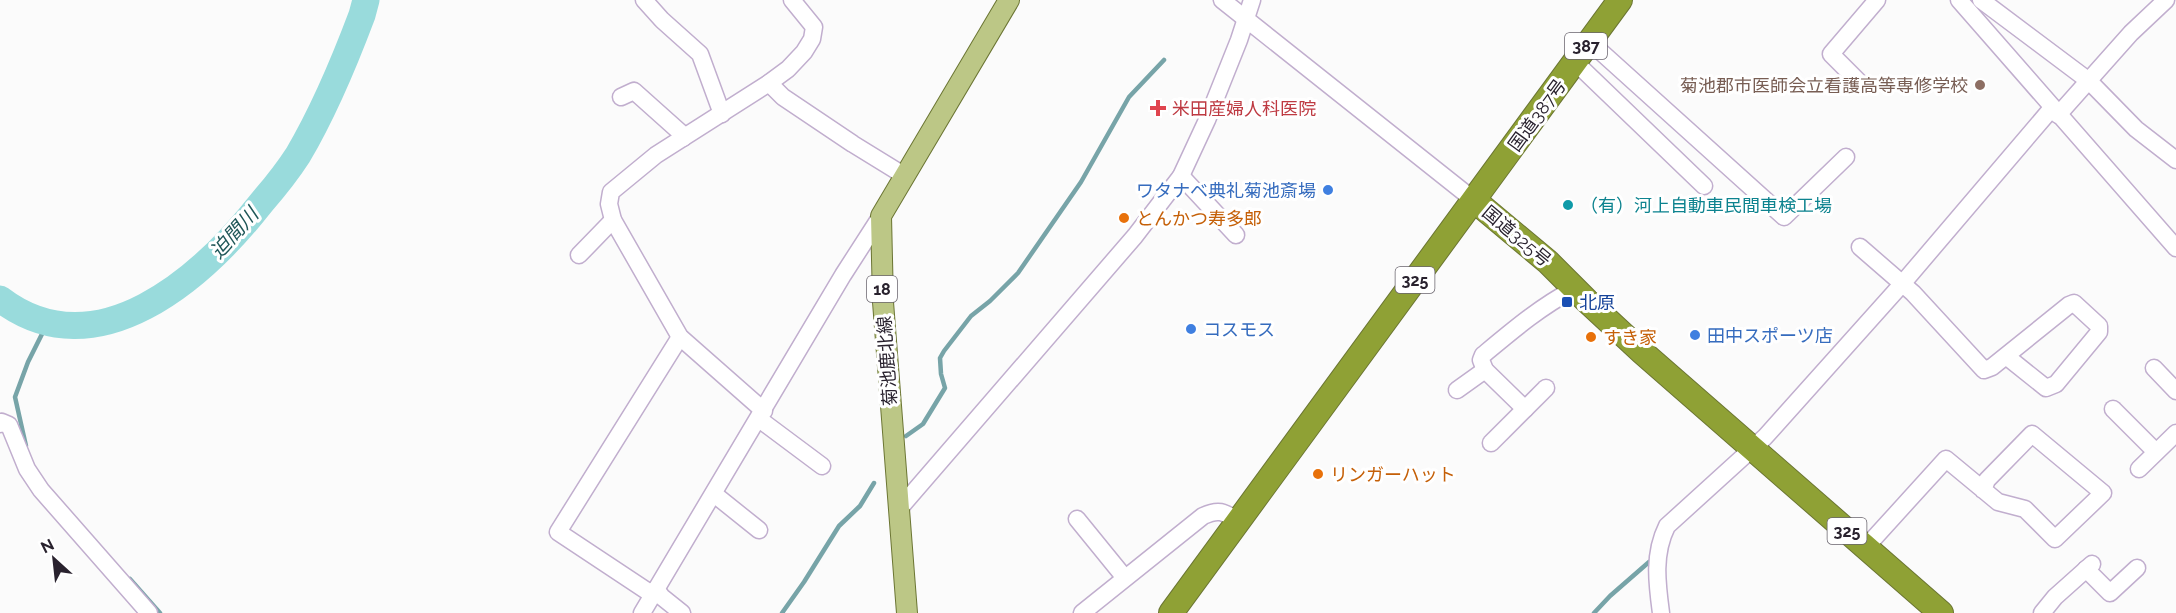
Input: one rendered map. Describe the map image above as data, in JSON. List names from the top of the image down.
{
  "streets": {
    "highway": [
      "387",
      "国道387号",
      "国道325号",
      "325"
    ],
    "main road": ["18", "菊池鹿北線"]
  },
  "crossings": [
    ["国道387号", "国道325号"]
  ],
  "water": ["迫間川"],
  "places": {
    "other": [
      "菊池郡市医師会立看護高等専修学校",
      "ワタナベ典礼菊池斎場",
      "（有）河上自動車民間車検工場",
      "とんかつ寿多郎",
      "コスモス",
      "田中スポーツ店",
      "すき家",
      "リンガーハット"
    ],
    "health": ["米田産婦人科医院"],
    "transit": ["北原"]
  },
  "north": "top left"
}
